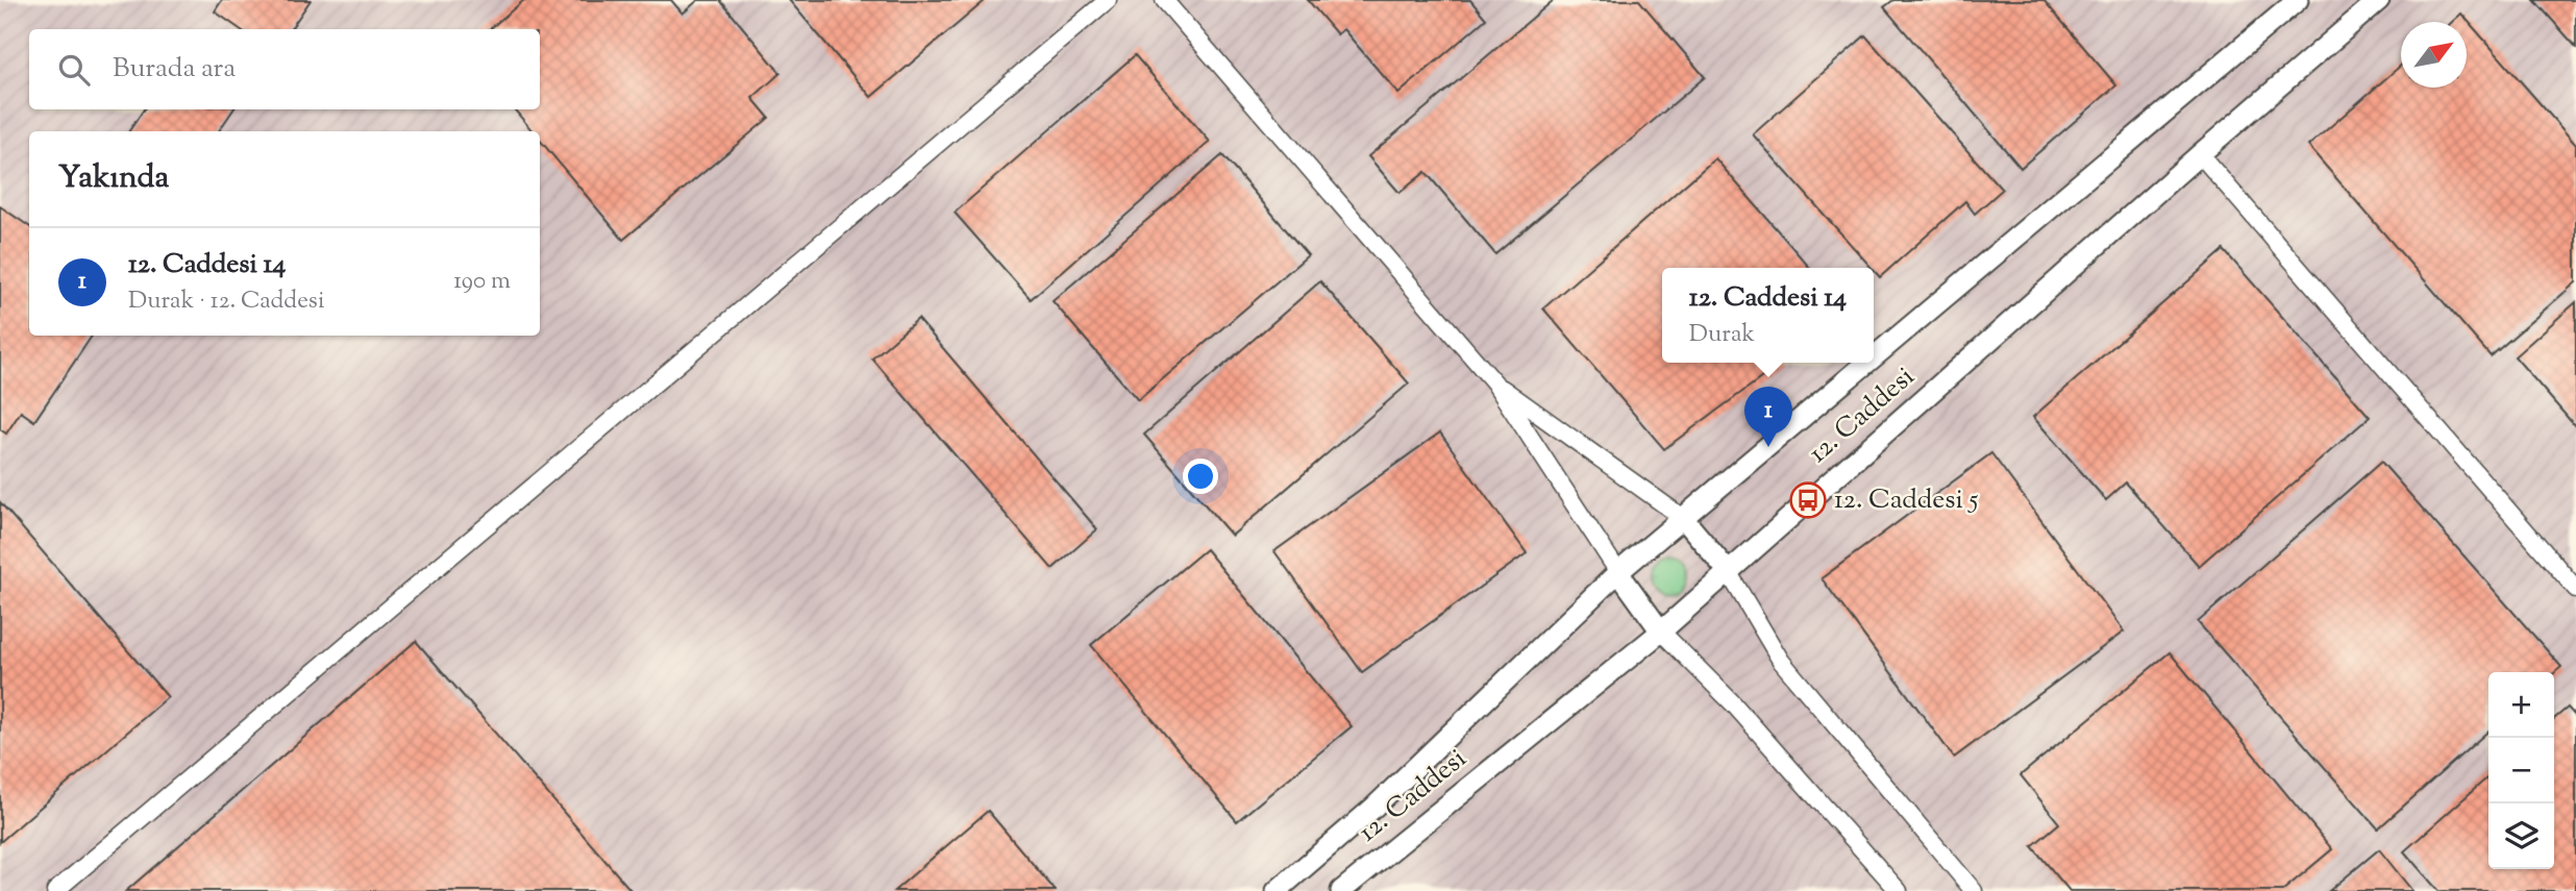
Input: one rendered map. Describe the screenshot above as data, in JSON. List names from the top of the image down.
{
  "streets": {
    "street": ["12. Caddesi"]
  },
  "places": {
    "bus stop": ["12. Caddesi 5"]
  },
  "north": "top right",
  "page": {
    "search": "Burada ara",
    "heading": "Yakında",
    "list": [
      {
        "mark": "1",
        "name": "12. Caddesi 14",
        "note": "Durak · 12. Caddesi",
        "value": "190 m"
      }
    ],
    "popup": ["12. Caddesi 14", "Durak"],
    "pins": "1",
    "map_buttons": ["+", "−"]
  }
}
